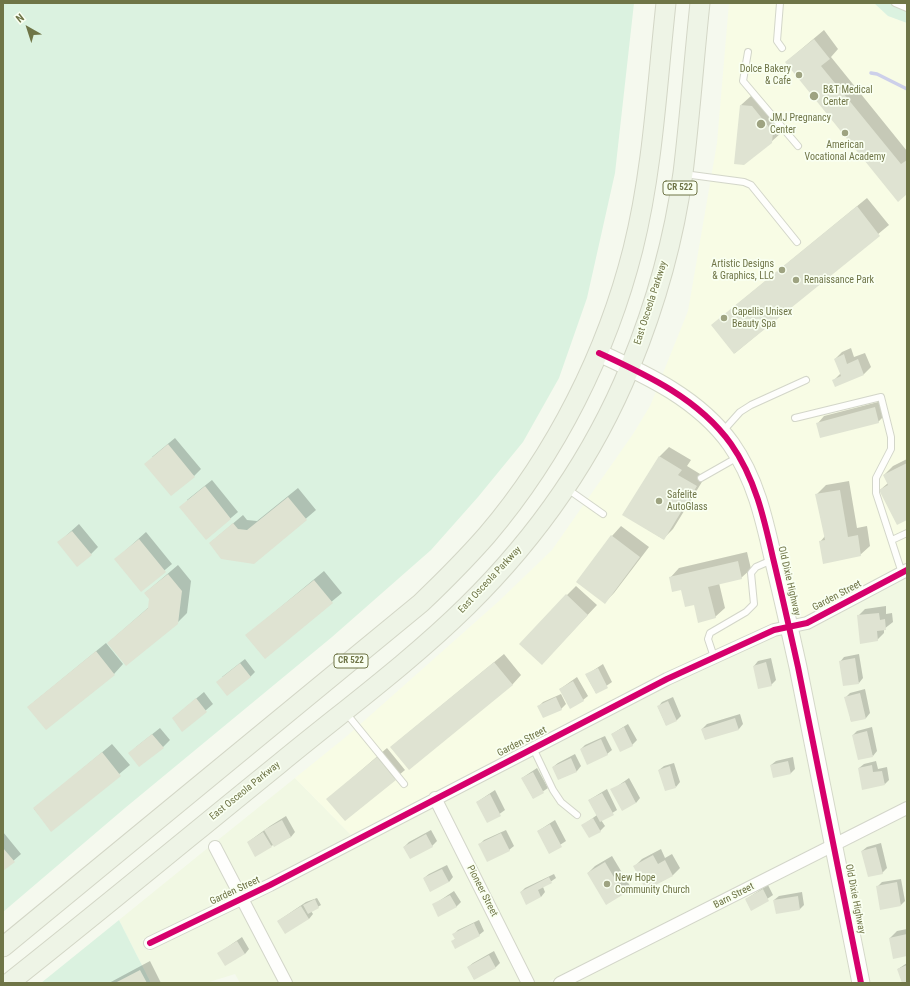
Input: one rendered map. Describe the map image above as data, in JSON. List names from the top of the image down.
{
  "streets": {
    "main road": ["CR 522", "East Osceola Parkway"],
    "street": [
      "Old Dixie Highway",
      "Garden Street",
      "Pioneer Street",
      "Barn Street"
    ]
  },
  "crossings": [
    ["CR 522", "Old Dixie Highway"],
    ["East Osceola Parkway", "Old Dixie Highway"],
    ["Old Dixie Highway", "Garden Street"],
    ["Old Dixie Highway", "Barn Street"],
    ["Garden Street", "Pioneer Street"]
  ],
  "places": [
    "Dolce Bakery & Cafe",
    "B&T Medical Center",
    "JMJ Pregnancy Center",
    "American Vocational Academy",
    "Artistic Designs & Graphics, LLC",
    "Renaissance Park",
    "Capellis Unisex Beauty Spa",
    "Safelite AutoGlass",
    "New Hope Community Church"
  ],
  "north": "top left"
}
